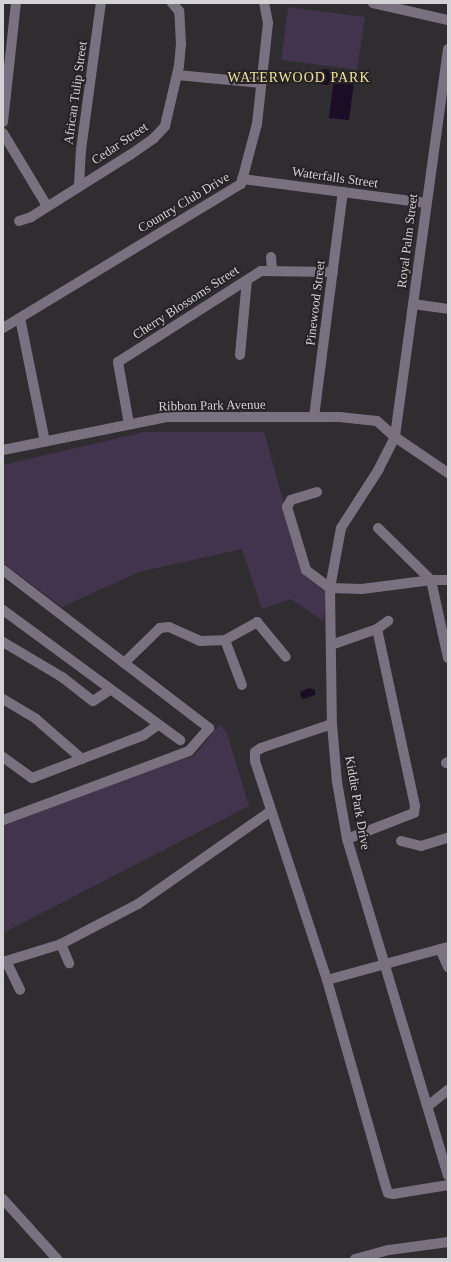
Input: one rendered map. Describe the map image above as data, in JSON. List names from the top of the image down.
{
  "streets": {
    "street": [
      "African Tulip Street",
      "Cedar Street",
      "Waterfalls Street",
      "Country Club Drive",
      "Royal Palm Street",
      "Cherry Blossoms Street",
      "Pinewood Street",
      "Ribbon Park Avenue",
      "Kiddie Park Drive"
    ]
  },
  "crossings": [
    ["African Tulip Street", "Cedar Street"],
    ["Waterfalls Street", "Country Club Drive"],
    ["Waterfalls Street", "Royal Palm Street"],
    ["Waterfalls Street", "Pinewood Street"],
    ["Royal Palm Street", "Ribbon Park Avenue"],
    ["Royal Palm Street", "Kiddie Park Drive"],
    ["Cherry Blossoms Street", "Pinewood Street"],
    ["Cherry Blossoms Street", "Ribbon Park Avenue"],
    ["Pinewood Street", "Ribbon Park Avenue"],
    ["Ribbon Park Avenue", "Kiddie Park Drive"]
  ],
  "districts": ["WATERWOOD PARK"]
}
